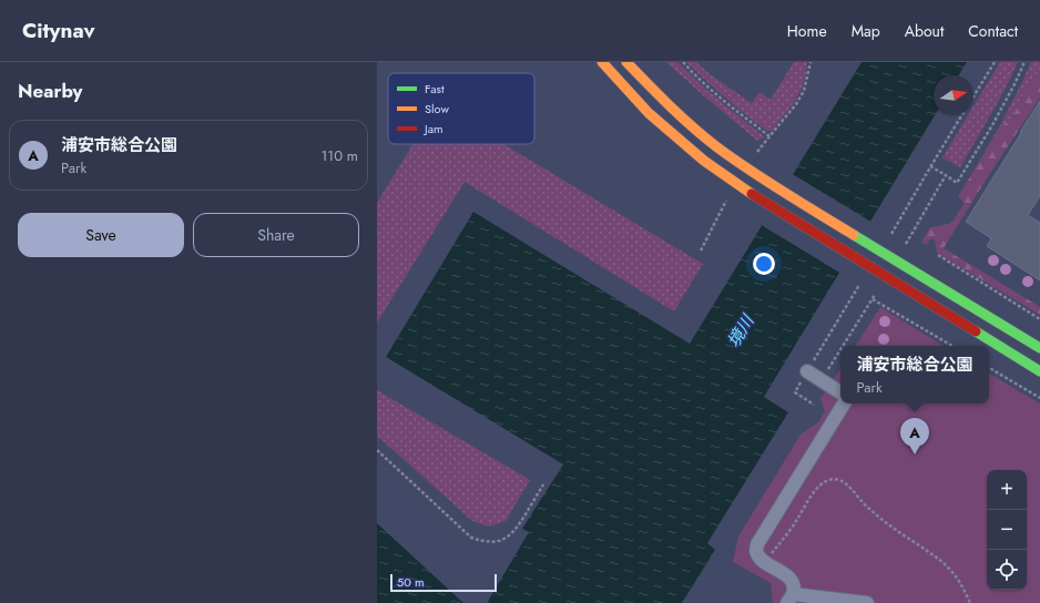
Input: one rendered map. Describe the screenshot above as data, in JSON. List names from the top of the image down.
{
  "water": ["境川"],
  "legend": ["Fast", "Slow", "Jam"],
  "scale_bar": "50 m",
  "north": "right",
  "page": {
    "header": "Citynav",
    "nav": [
      "Home",
      "Map",
      "About",
      "Contact"
    ],
    "heading": "Nearby",
    "list": [
      {
        "mark": "A",
        "name": "浦安市総合公園",
        "note": "Park",
        "value": "110 m"
      }
    ],
    "buttons": ["Save", "Share"],
    "popup": ["浦安市総合公園", "Park"],
    "pins": "A",
    "map_buttons": ["+", "−"],
    "scale": "50 m"
  }
}
